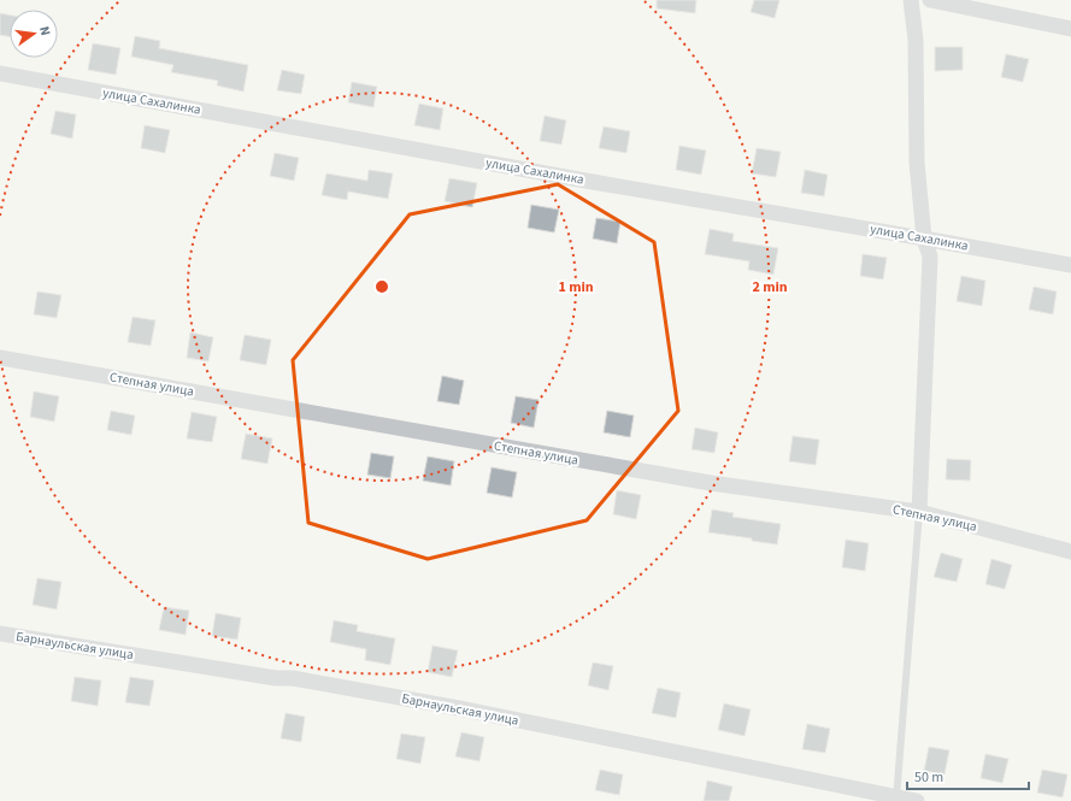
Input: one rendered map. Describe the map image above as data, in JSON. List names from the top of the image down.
{
  "streets": {
    "street": ["улица Сахалинка", "Степная улица", "Барнаульская улица"]
  },
  "scale_bar": "50 m",
  "north": "right",
  "rings": ["1 min", "2 min"]
}
